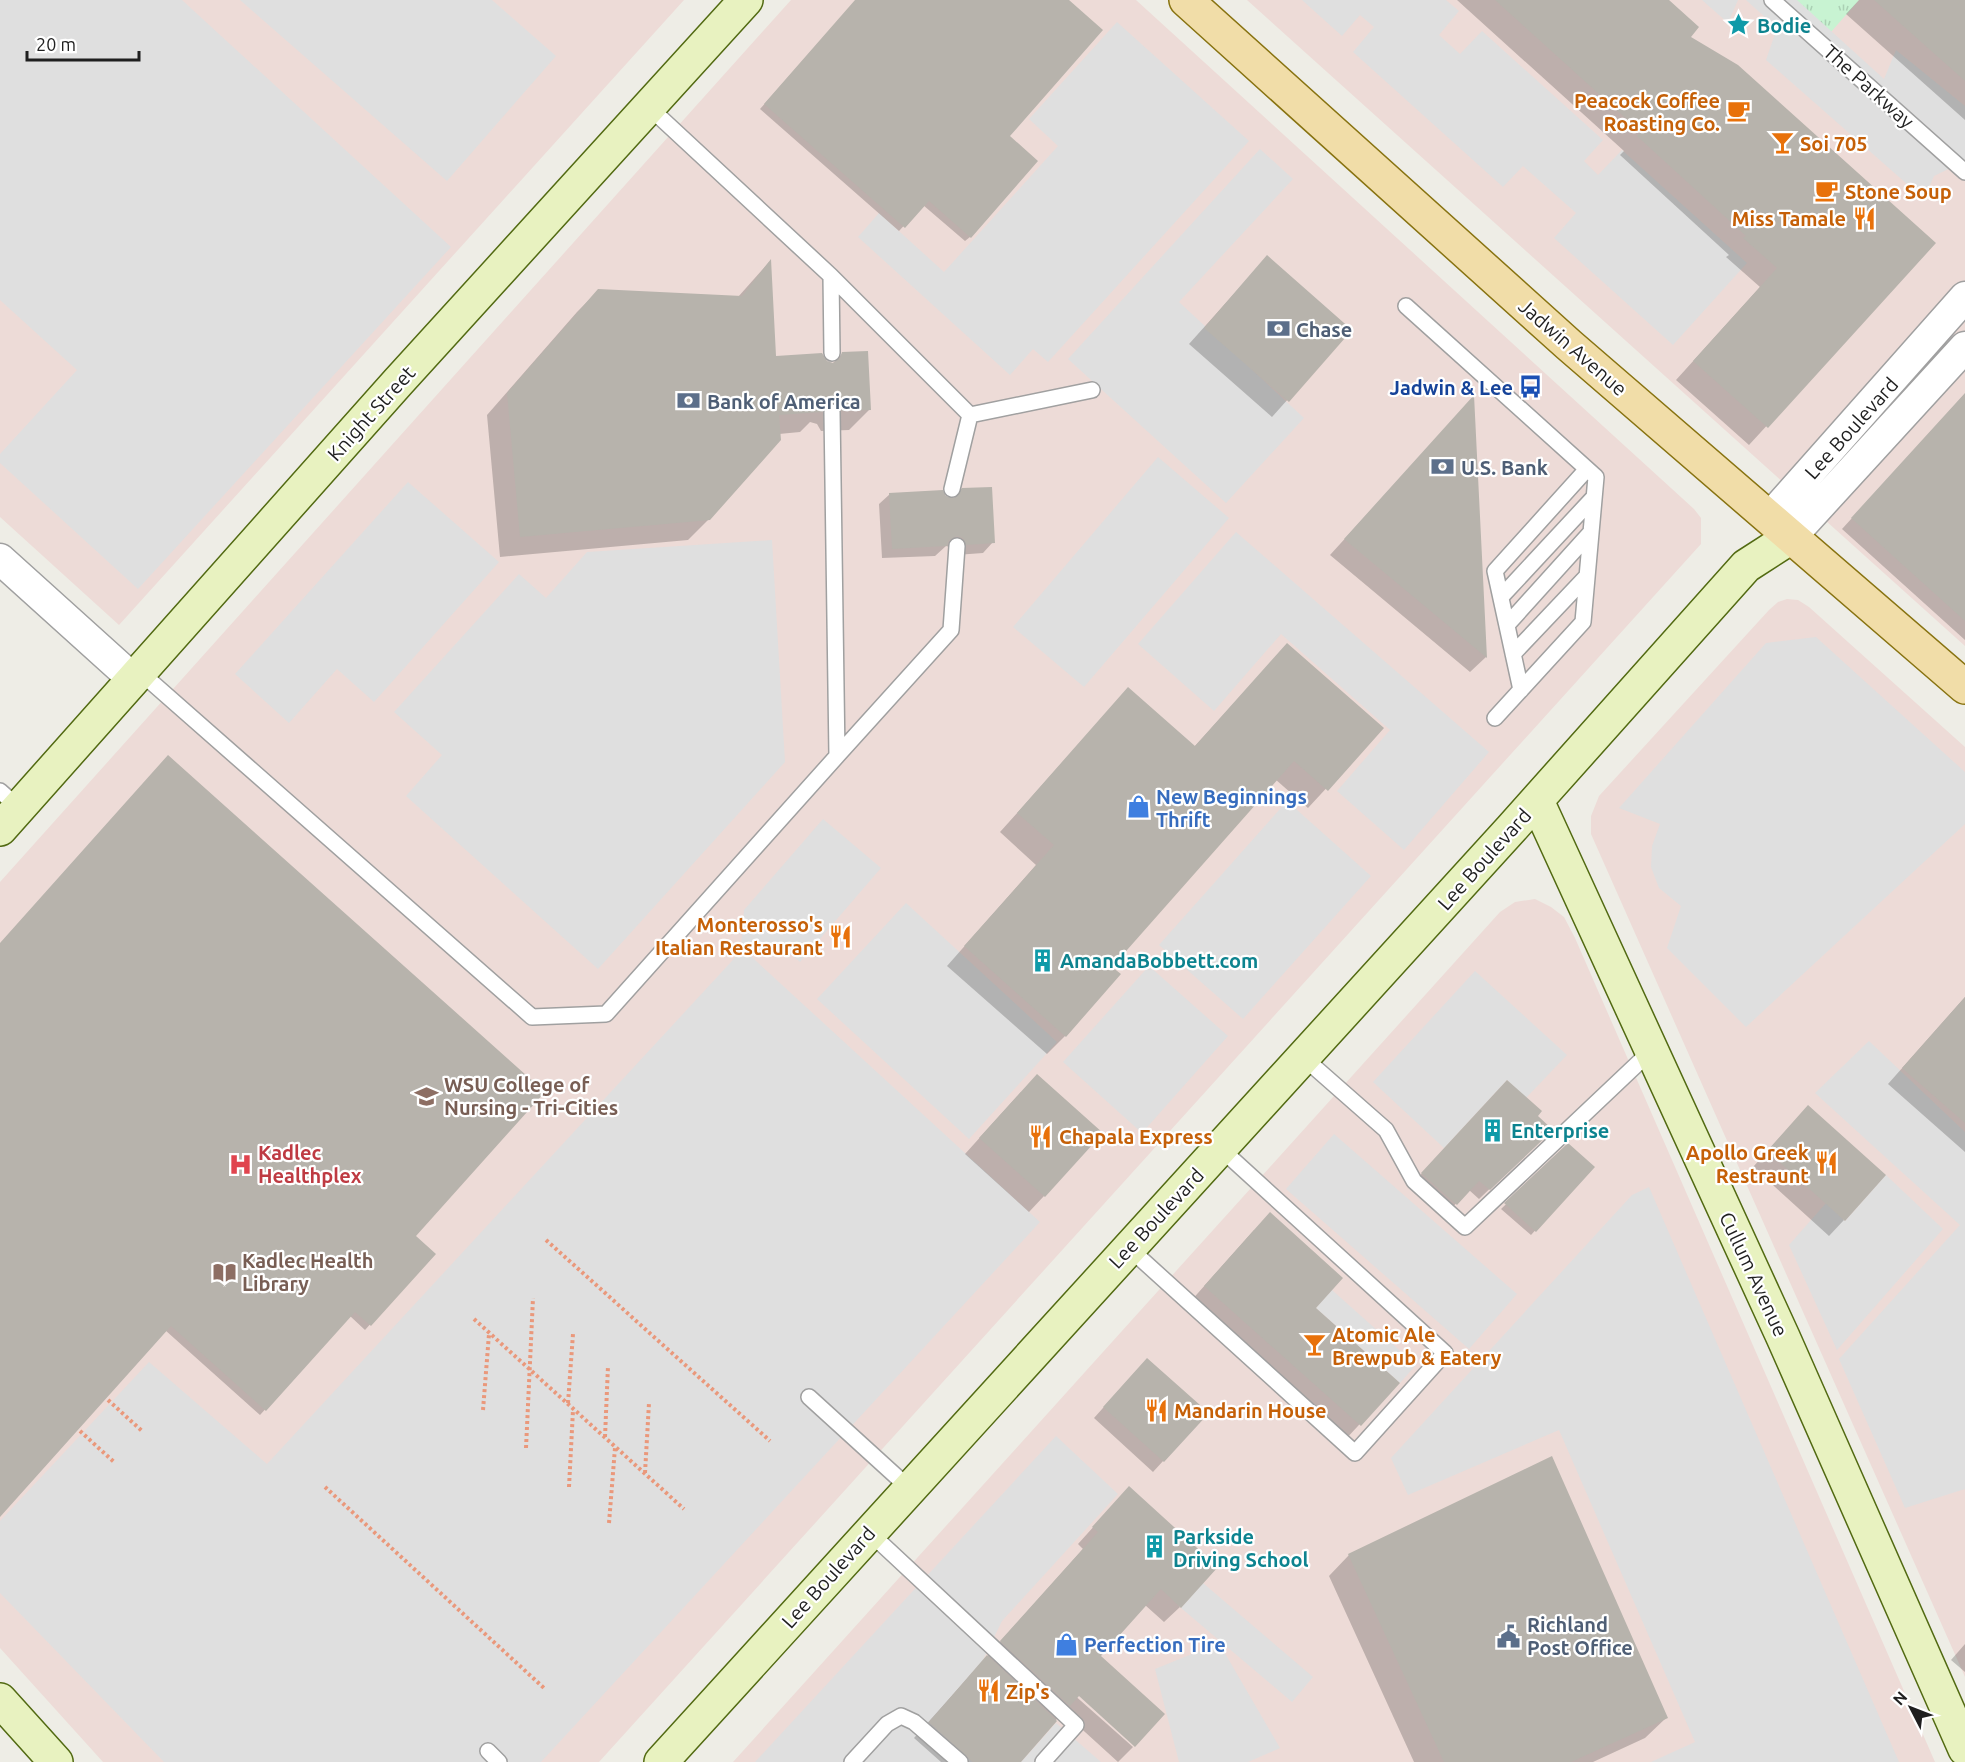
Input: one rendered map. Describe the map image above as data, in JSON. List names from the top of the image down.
{
  "streets": {
    "main road": ["Jadwin Avenue"],
    "street": ["Knight Street", "Lee Boulevard", "Cullum Avenue"],
    "lane": ["The Parkway"]
  },
  "crossings": [
    ["Jadwin Avenue", "Lee Boulevard"],
    ["Lee Boulevard", "Cullum Avenue"]
  ],
  "places": {
    "place": ["Bodie"],
    "cafe": ["Peacock Coffee Roasting Co.", "Stone Soup"],
    "bar": ["Soi 705", "Atomic Ale Brewpub & Eatery"],
    "restaurant": [
      "Miss Tamale",
      "Monterosso's Italian Restaurant",
      "Chapala Express",
      "Apollo Greek Restraunt",
      "Mandarin House",
      "Zip's"
    ],
    "bank": ["Chase", "Bank of America", "U.S. Bank"],
    "bus stop": ["Jadwin & Lee"],
    "shop": ["New Beginnings Thrift", "Perfection Tire"],
    "building": ["AmandaBobbett.com", "Enterprise", "Parkside Driving School"],
    "school or university": ["WSU College of Nursing - Tri-Cities"],
    "hospital": ["Kadlec Healthplex"],
    "library": ["Kadlec Health Library"],
    "public building": ["Richland Post Office"]
  },
  "scale_bar": "20 m",
  "north": "top left"
}
